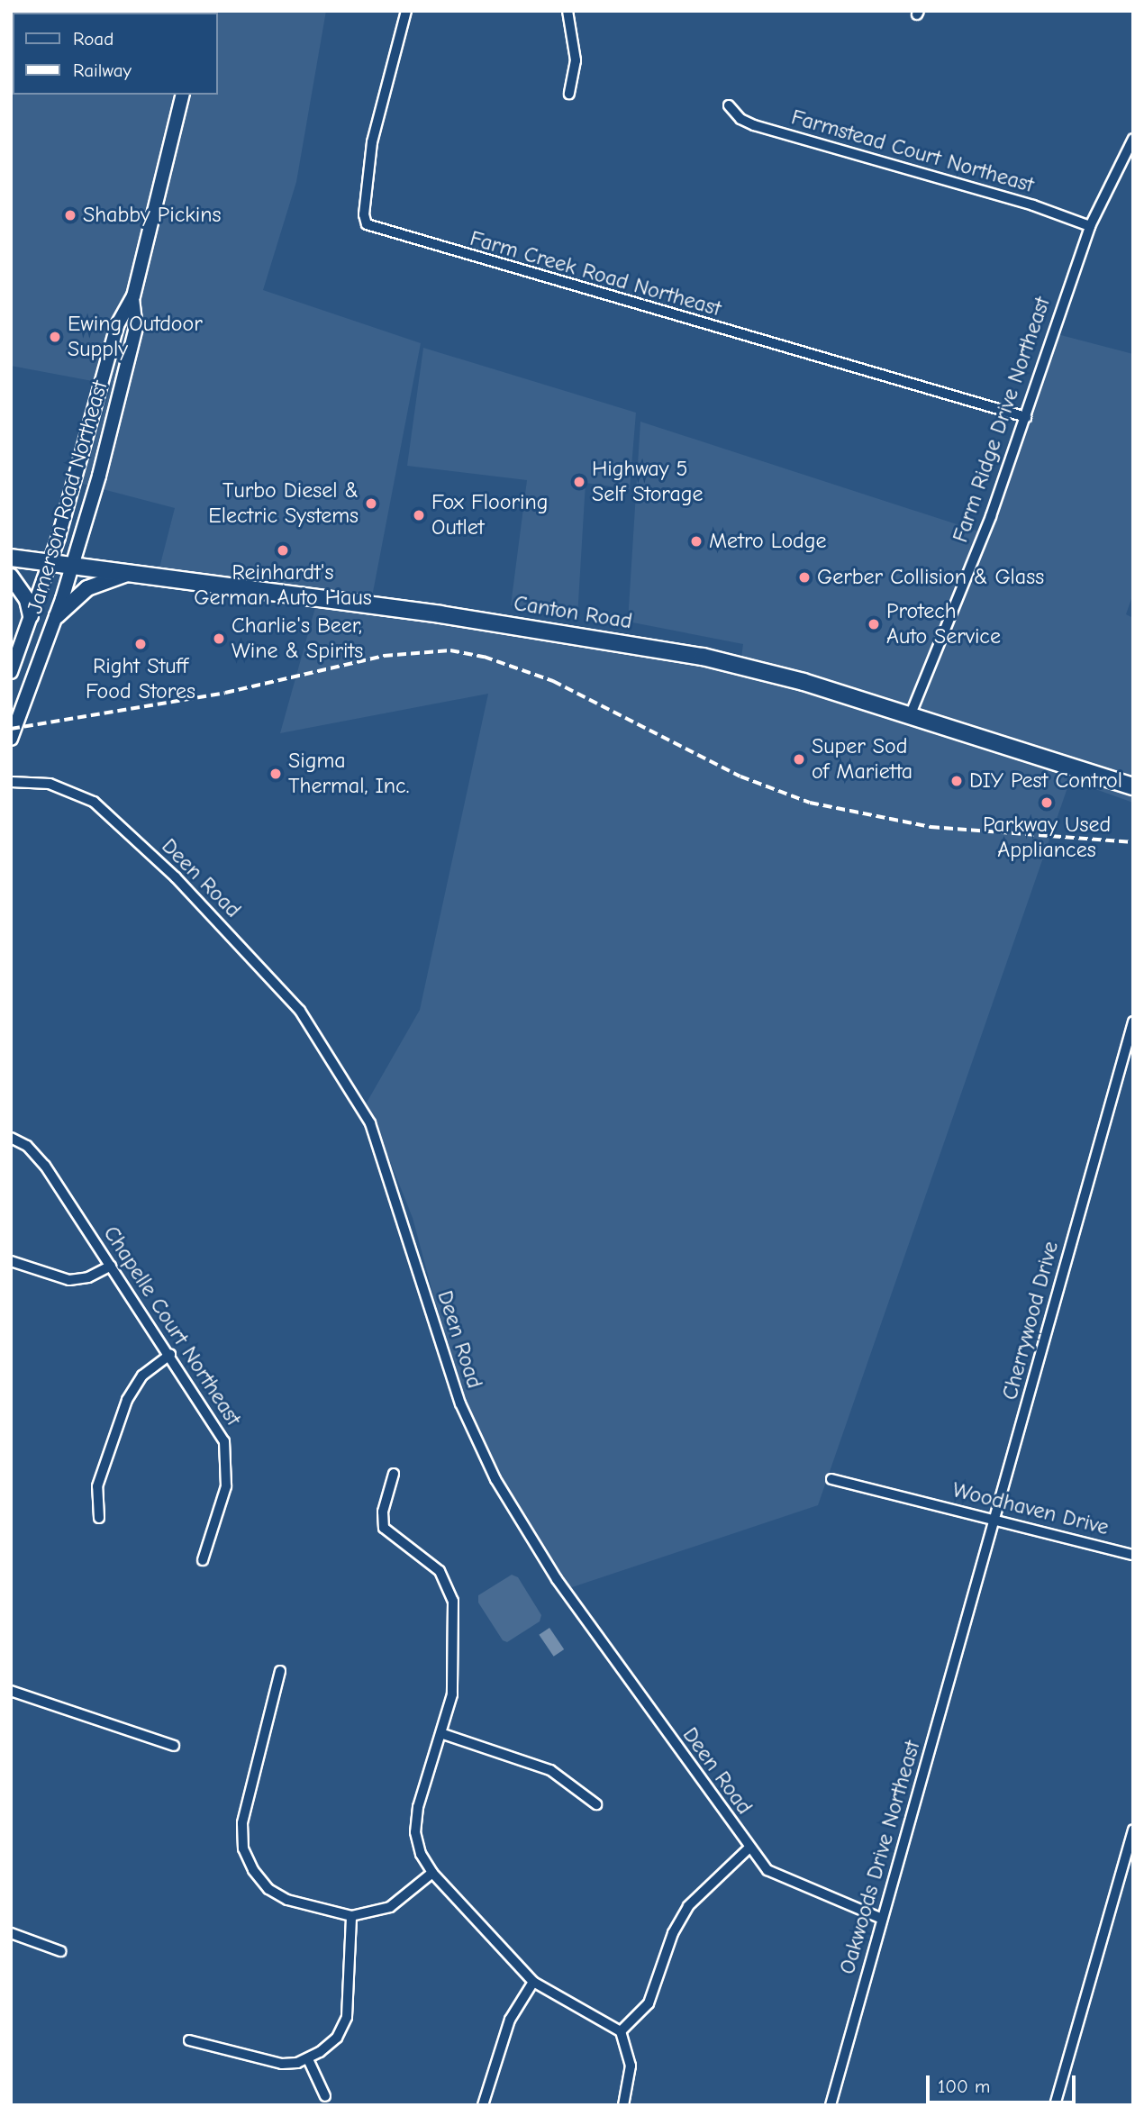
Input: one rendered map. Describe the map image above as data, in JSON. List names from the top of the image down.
{
  "streets": {
    "main road": ["Canton Road"],
    "street": [
      "Farmstead Court Northeast",
      "Farm Creek Road Northeast",
      "Farm Ridge Drive Northeast",
      "Jamerson Road Northeast",
      "Deen Road",
      "Cherrywood Drive",
      "Chapelle Court Northeast",
      "Woodhaven Drive",
      "Oakwoods Drive Northeast"
    ]
  },
  "crossings": [
    ["Farmstead Court Northeast", "Farm Ridge Drive Northeast"],
    ["Farm Creek Road Northeast", "Farm Ridge Drive Northeast"],
    ["Farm Ridge Drive Northeast", "Canton Road"],
    ["Jamerson Road Northeast", "Canton Road"],
    ["Deen Road", "Oakwoods Drive Northeast"],
    ["Cherrywood Drive", "Woodhaven Drive"],
    ["Cherrywood Drive", "Oakwoods Drive Northeast"]
  ],
  "places": [
    "Shabby Pickins",
    "Ewing Outdoor Supply",
    "Highway 5 Self Storage",
    "Turbo Diesel & Electric Systems",
    "Fox Flooring Outlet",
    "Metro Lodge",
    "Reinhardt's German Auto Haus",
    "Gerber Collision & Glass",
    "Protech Auto Service",
    "Charlie's Beer, Wine & Spirits",
    "Right Stuff Food Stores",
    "Super Sod of Marietta",
    "Sigma Thermal, Inc.",
    "DIY Pest Control",
    "Parkway Used Appliances"
  ],
  "legend": ["Road", "Railway"],
  "scale_bar": "100 m"
}
